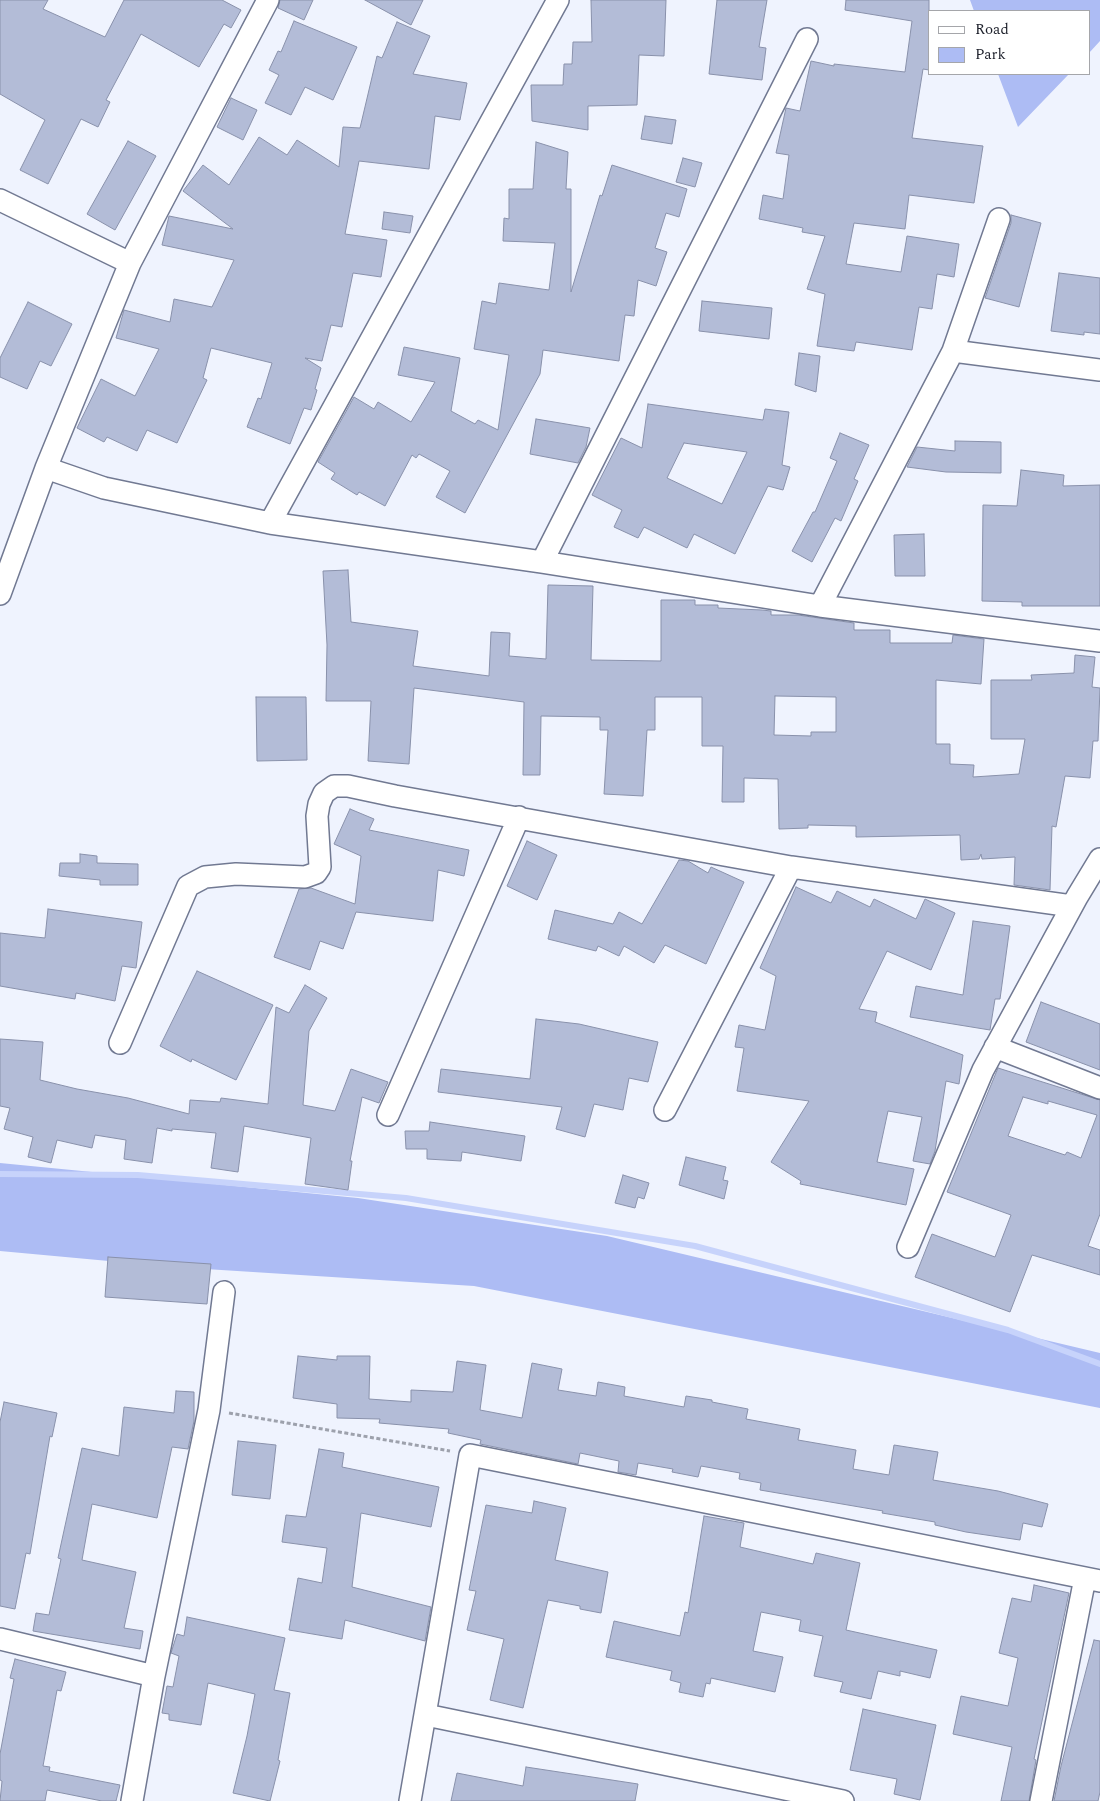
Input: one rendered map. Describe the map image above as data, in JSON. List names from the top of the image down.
{
  "legend": ["Road", "Park"]
}
